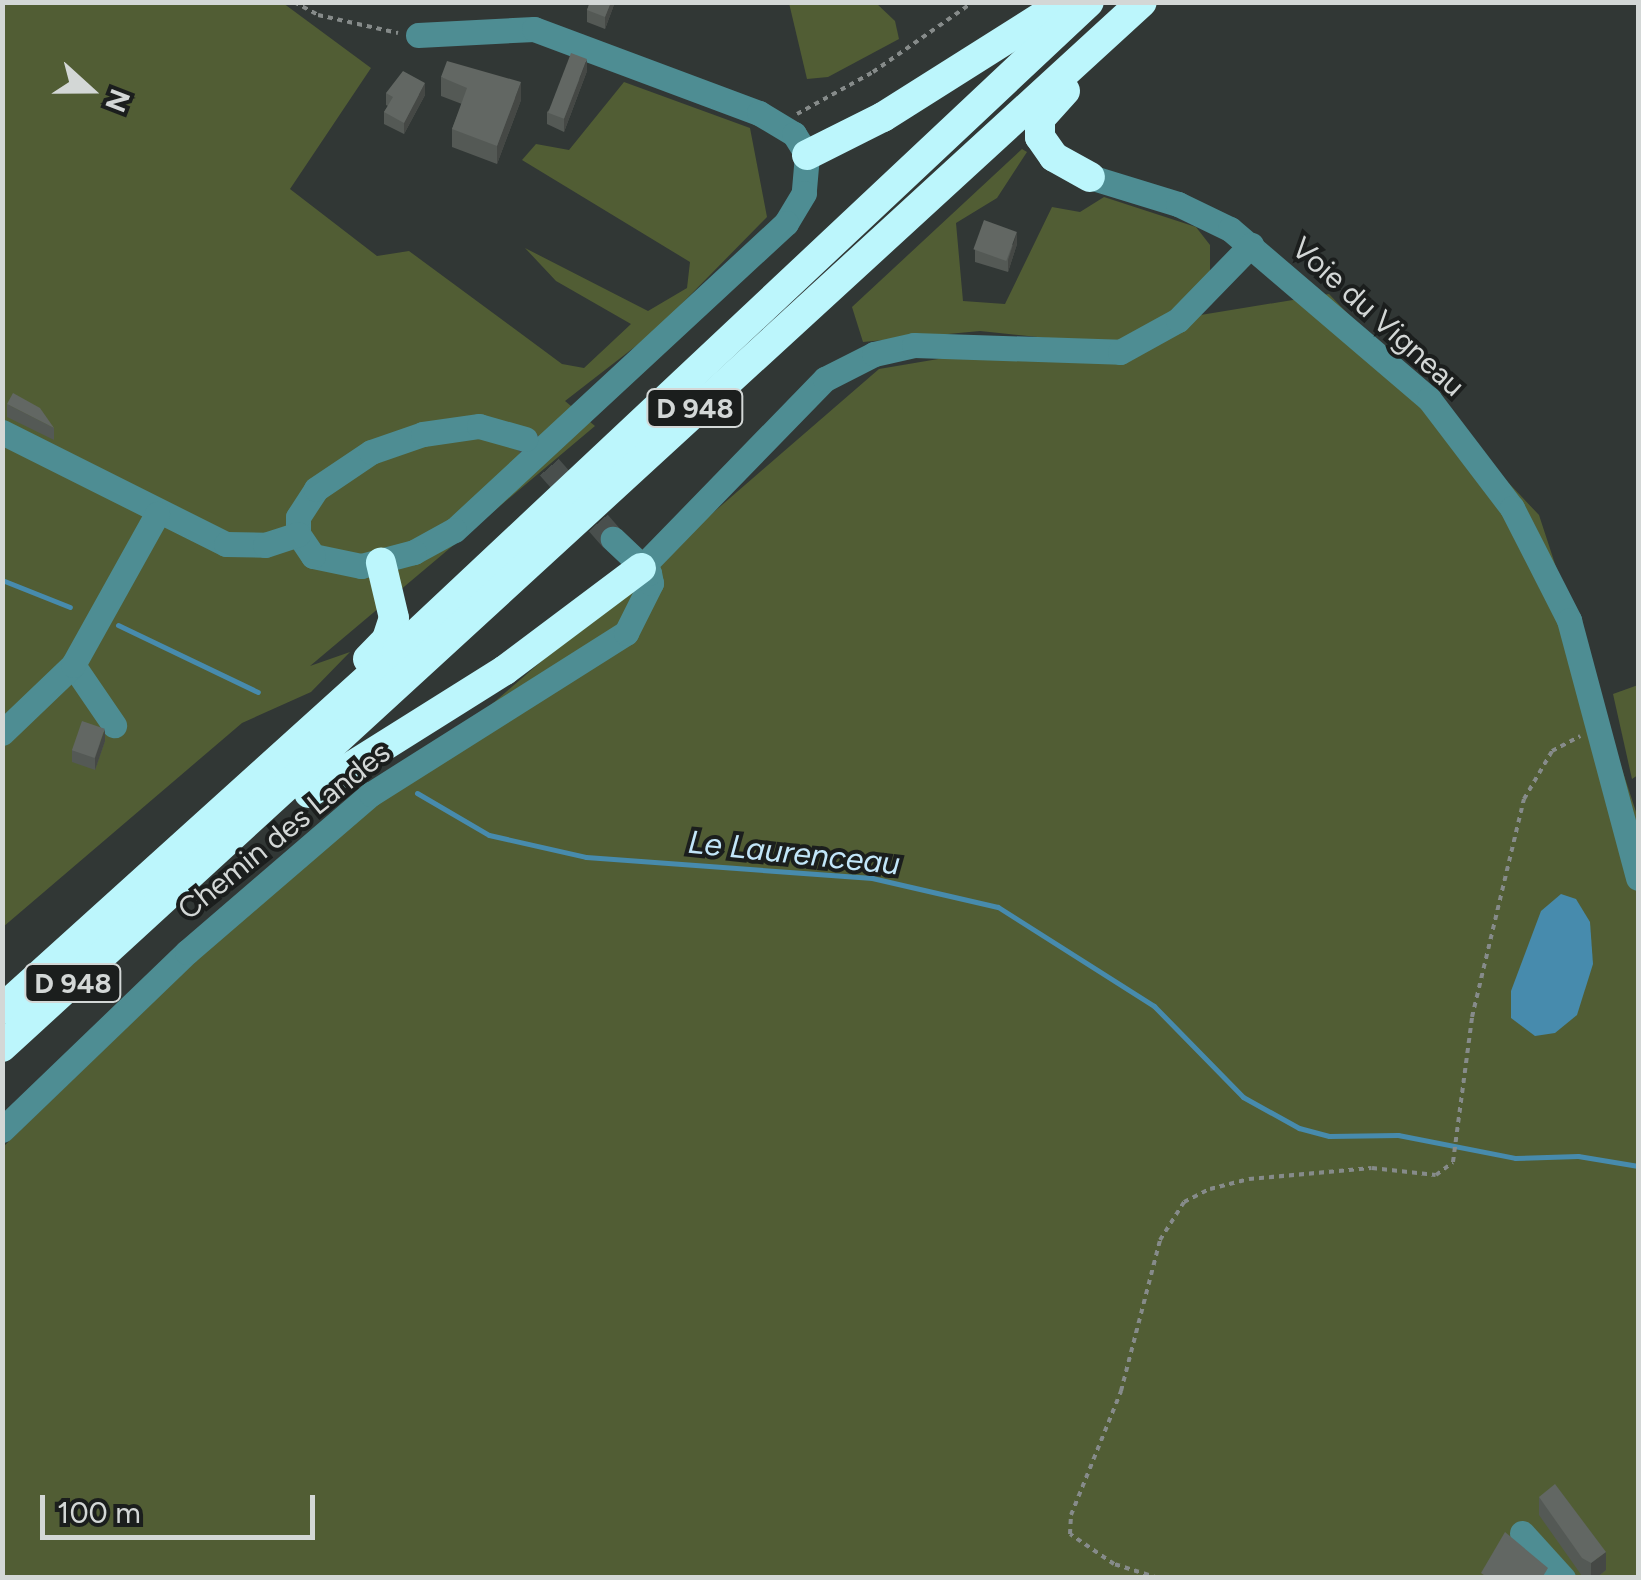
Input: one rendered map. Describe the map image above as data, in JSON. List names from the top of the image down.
{
  "streets": {
    "highway": ["D 948"],
    "street": ["Voie du Vigneau", "Chemin des Landes"]
  },
  "water": ["Le Laurenceau"],
  "scale_bar": "100 m",
  "north": "right"
}
